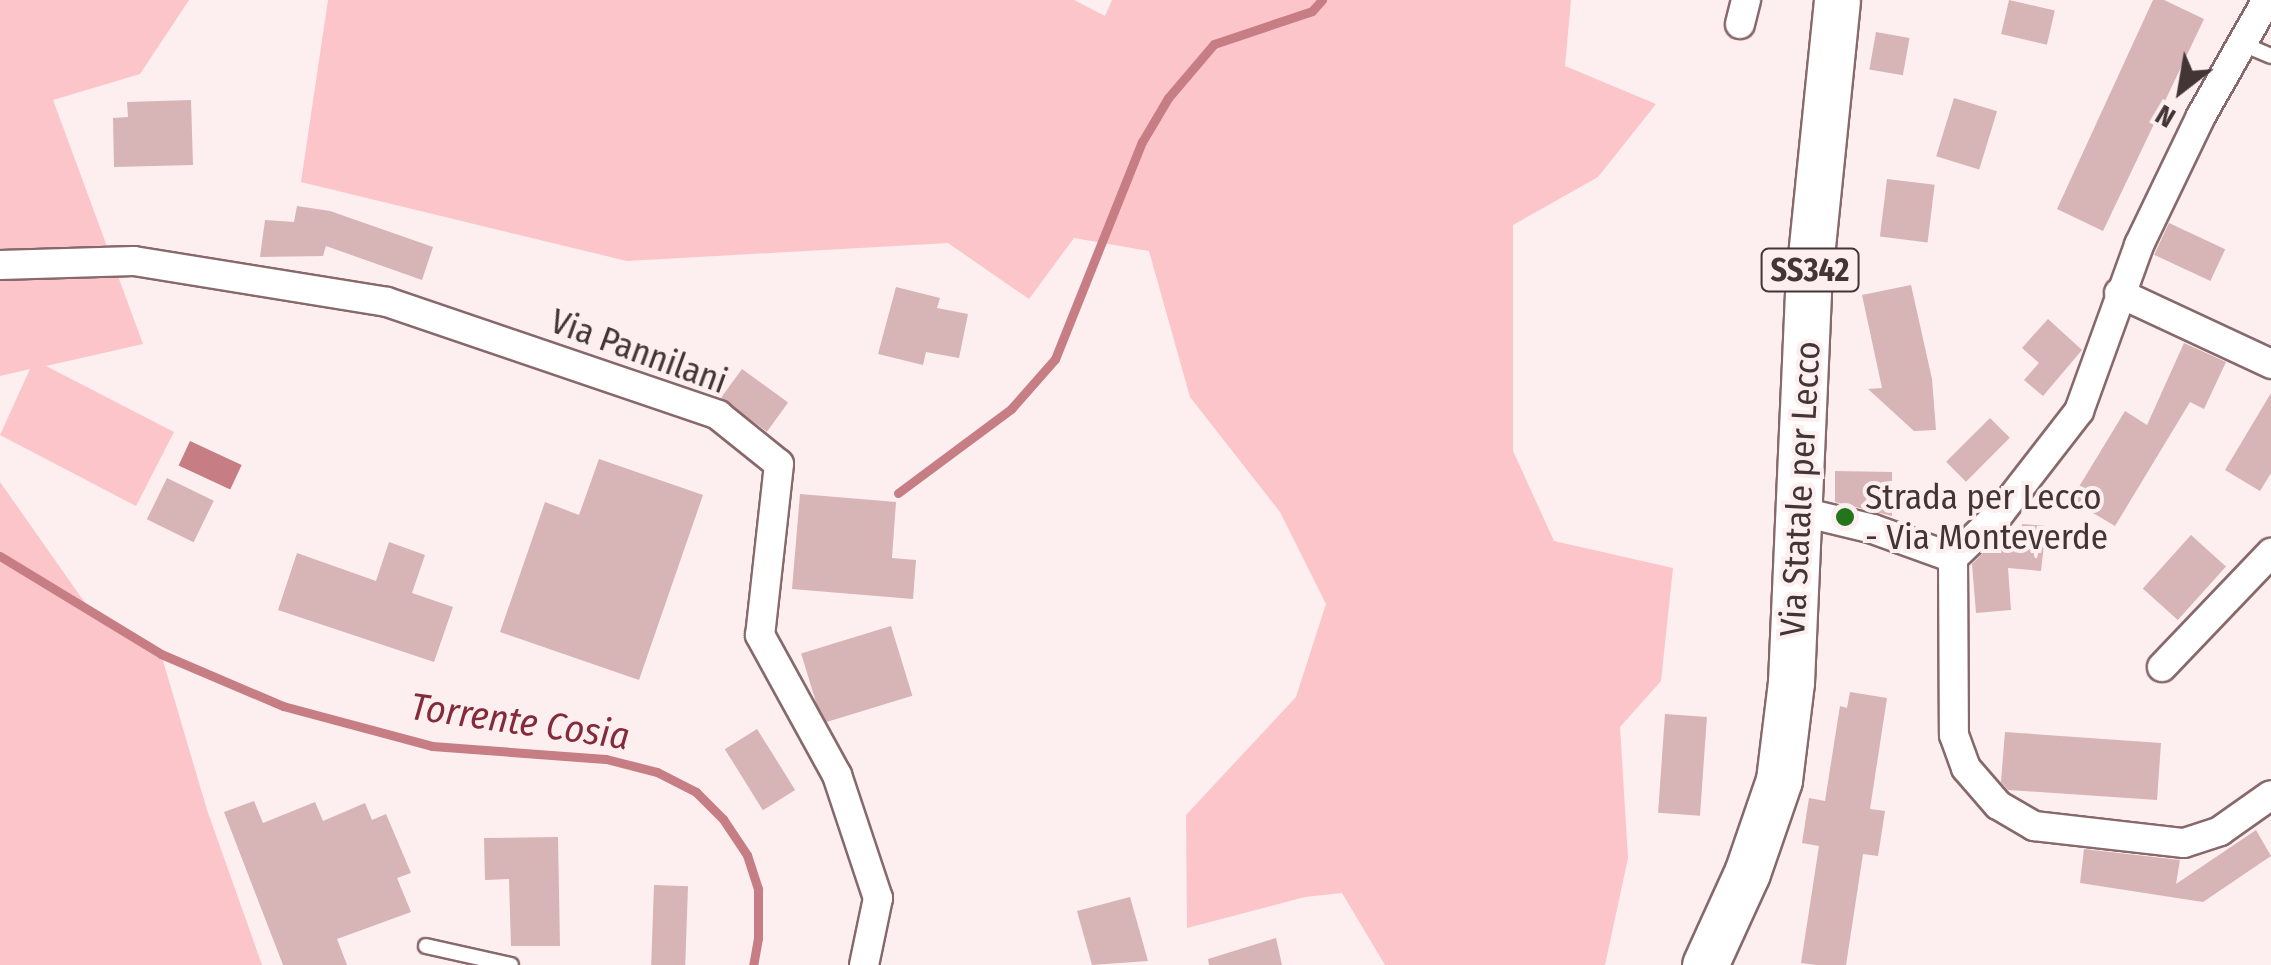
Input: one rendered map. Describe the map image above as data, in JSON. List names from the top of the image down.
{
  "streets": {
    "main road": ["SS342", "Via Statale per Lecco"],
    "street": ["Via Pannilani"]
  },
  "water": ["Torrente Cosia"],
  "places": ["Strada per Lecco - Via Monteverde"],
  "north": "bottom left"
}
